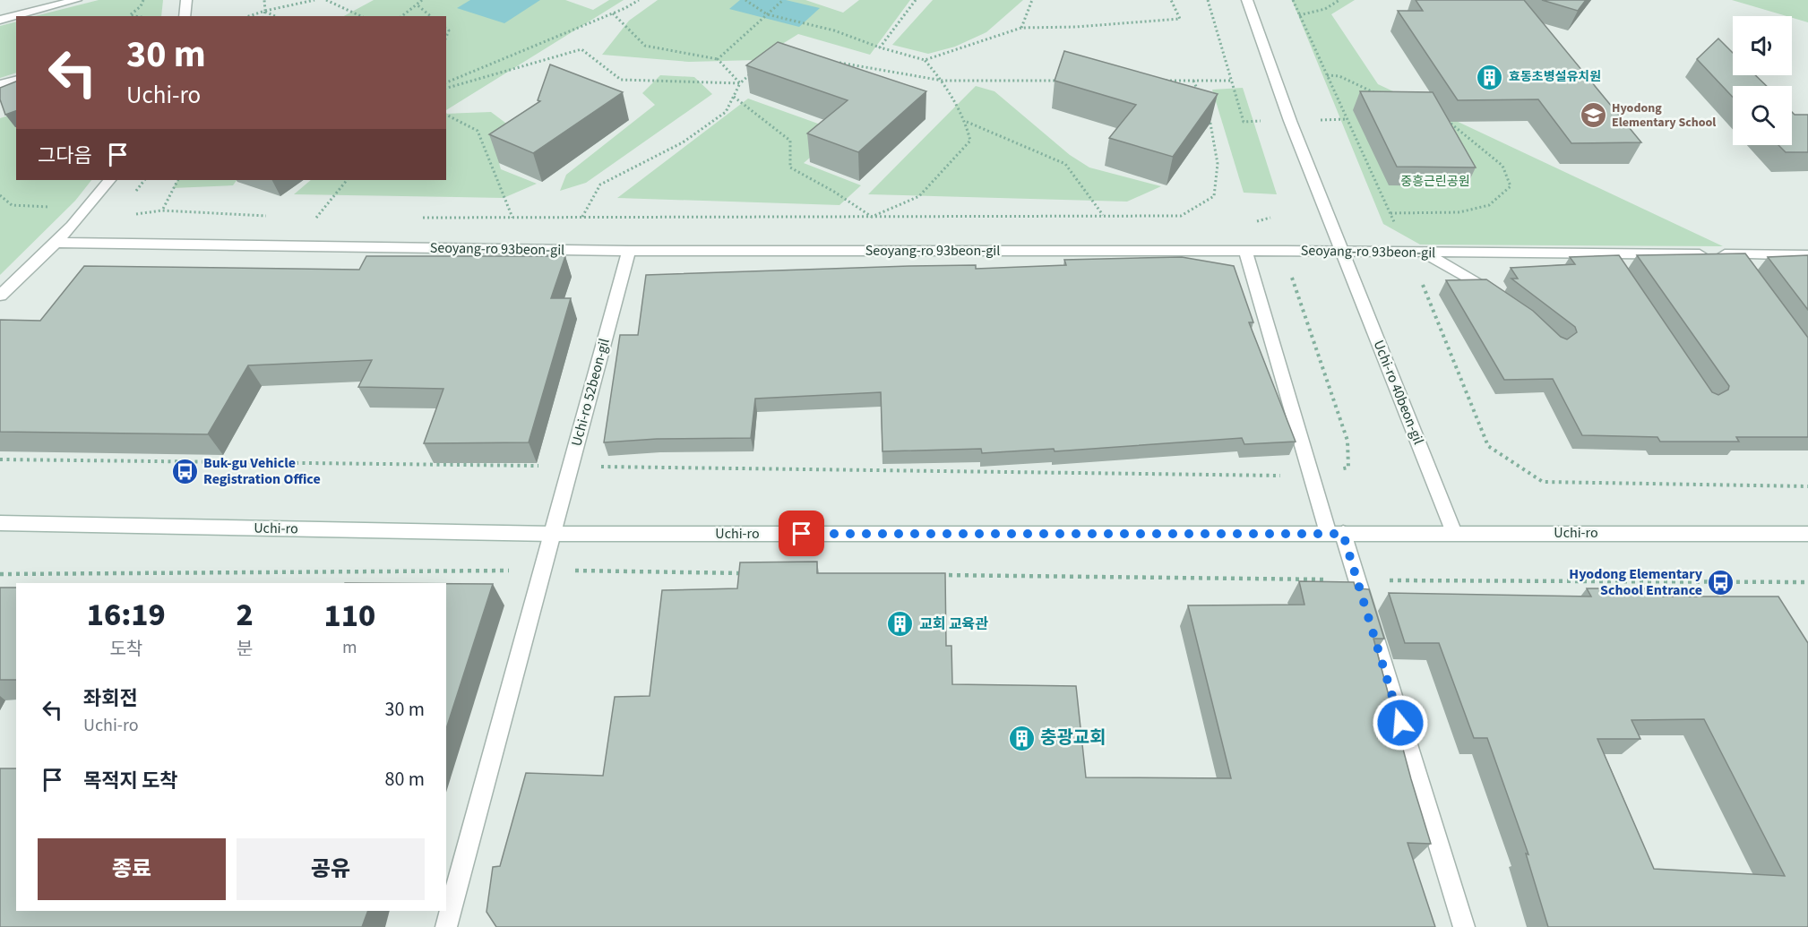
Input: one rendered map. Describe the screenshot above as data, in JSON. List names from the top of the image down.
{
  "streets": {
    "main road": [
      "Seoyang-ro 93beon-gil",
      "Uchi-ro 52beon-gil",
      "Uchi-ro 40beon-gil",
      "Uchi-ro"
    ]
  },
  "crossings": [
    ["Seoyang-ro 93beon-gil", "Uchi-ro 52beon-gil"],
    ["Seoyang-ro 93beon-gil", "Uchi-ro 40beon-gil"],
    ["Uchi-ro 52beon-gil", "Uchi-ro"],
    ["Uchi-ro 40beon-gil", "Uchi-ro"]
  ],
  "parks": ["중흥근린공원"],
  "places": {
    "building": ["효동초병설유치원", "교회 교육관", "충광교회"],
    "school or university": ["Hyodong Elementary School"],
    "bus stop": ["Buk-gu Vehicle Registration Office", "Hyodong Elementary School Entrance"]
  },
  "page": {
    "turn": ["30 m", "Uchi-ro"],
    "then": "그다음",
    "eta": [
      "16:19",
      "도착",
      "2",
      "분",
      "110",
      "m"
    ],
    "list": [
      {
        "name": "좌회전",
        "note": "Uchi-ro",
        "value": "30 m"
      },
      {
        "name": "목적지 도착",
        "value": "80 m"
      }
    ],
    "buttons": ["종료", "공유"]
  }
}
